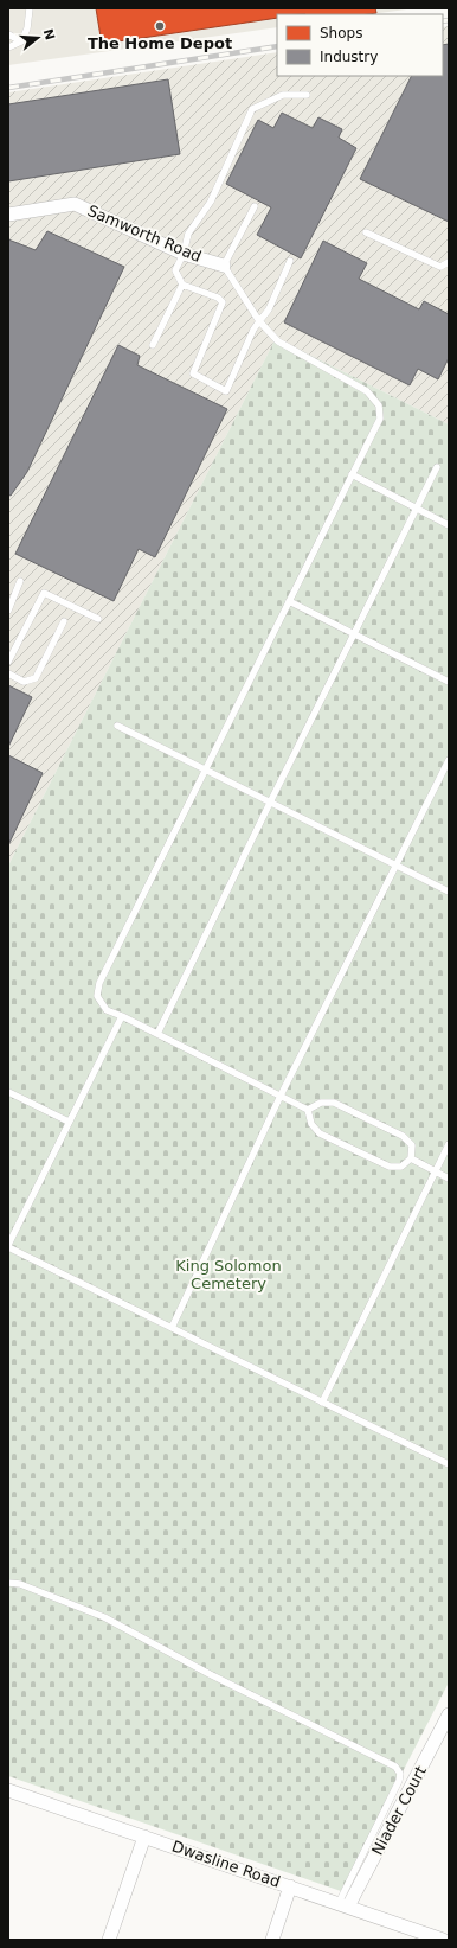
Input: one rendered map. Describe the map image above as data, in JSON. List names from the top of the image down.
{
  "streets": {
    "street": ["Samworth Road", "Niader Court", "Dwasline Road"]
  },
  "crossings": [
    ["Niader Court", "Dwasline Road"]
  ],
  "parks": ["King Solomon Cemetery"],
  "places": ["The Home Depot"],
  "legend": ["Shops", "Industry"],
  "north": "right"
}
